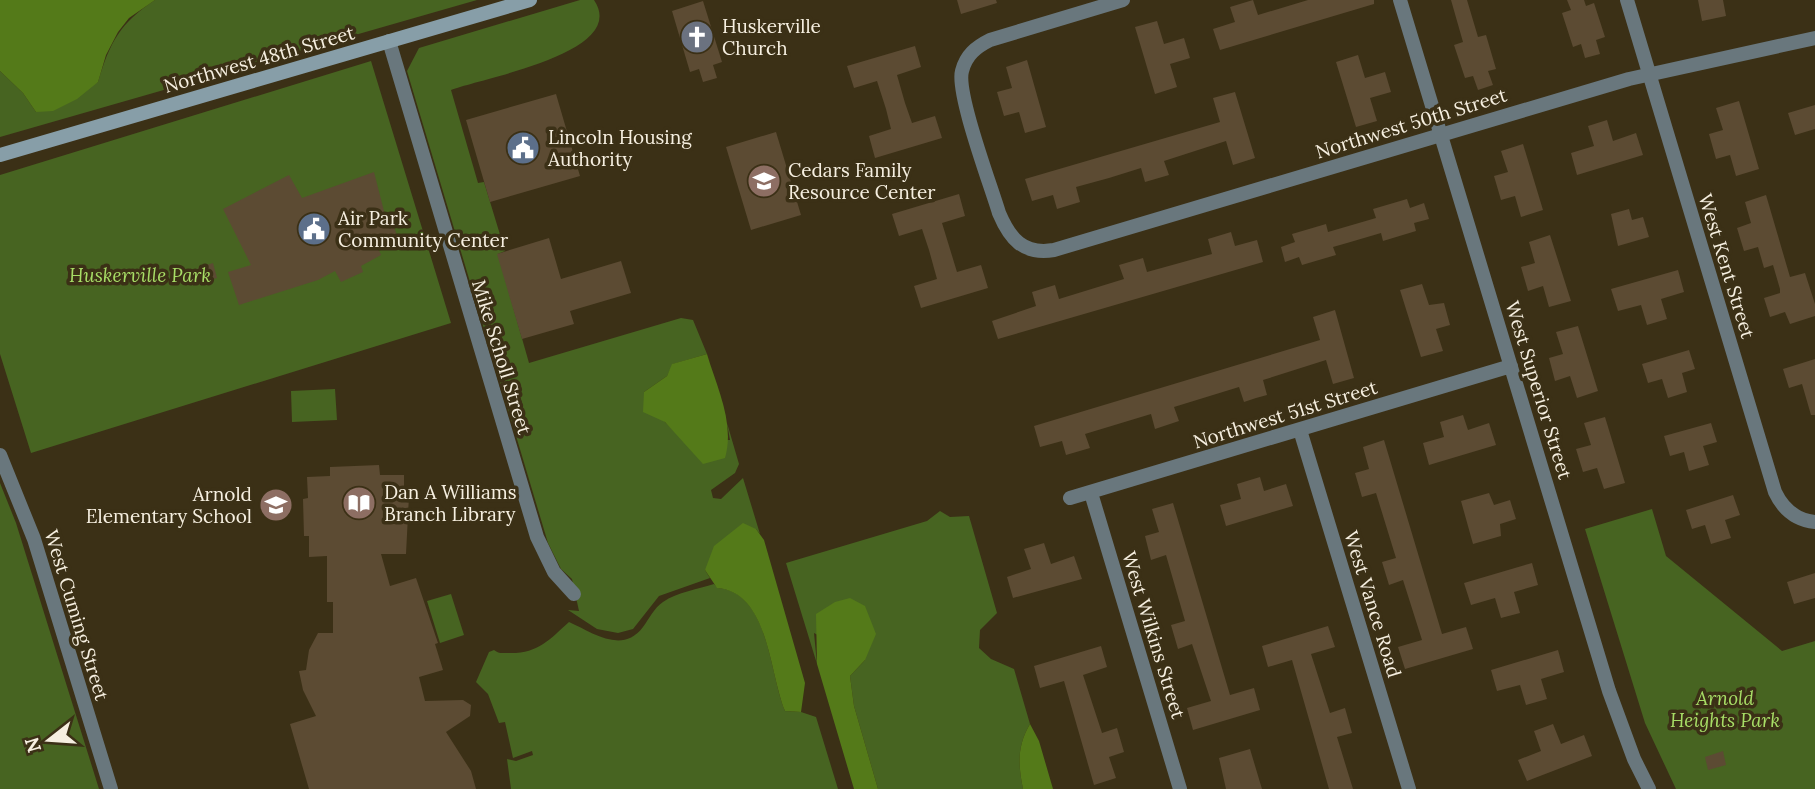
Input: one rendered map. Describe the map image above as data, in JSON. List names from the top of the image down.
{
  "streets": {
    "main road": ["Northwest 48th Street"],
    "street": [
      "Northwest 50th Street",
      "West Kent Street",
      "Mike Scholl Street",
      "West Superior Street",
      "Northwest 51st Street",
      "West Vance Road",
      "West Cuming Street",
      "West Wilkins Street"
    ]
  },
  "crossings": [
    ["Northwest 48th Street", "Mike Scholl Street"],
    ["Northwest 50th Street", "West Kent Street"],
    ["Northwest 50th Street", "West Superior Street"],
    ["West Superior Street", "Northwest 51st Street"],
    ["Northwest 51st Street", "West Vance Road"],
    ["Northwest 51st Street", "West Wilkins Street"]
  ],
  "parks": ["Huskerville Park", "Arnold Heights Park"],
  "places": {
    "church": ["Huskerville Church"],
    "public building": ["Lincoln Housing Authority", "Air Park Community Center"],
    "school or university": ["Cedars Family Resource Center", "Arnold Elementary School"],
    "library": ["Dan A Williams Branch Library"]
  },
  "north": "left"
}
